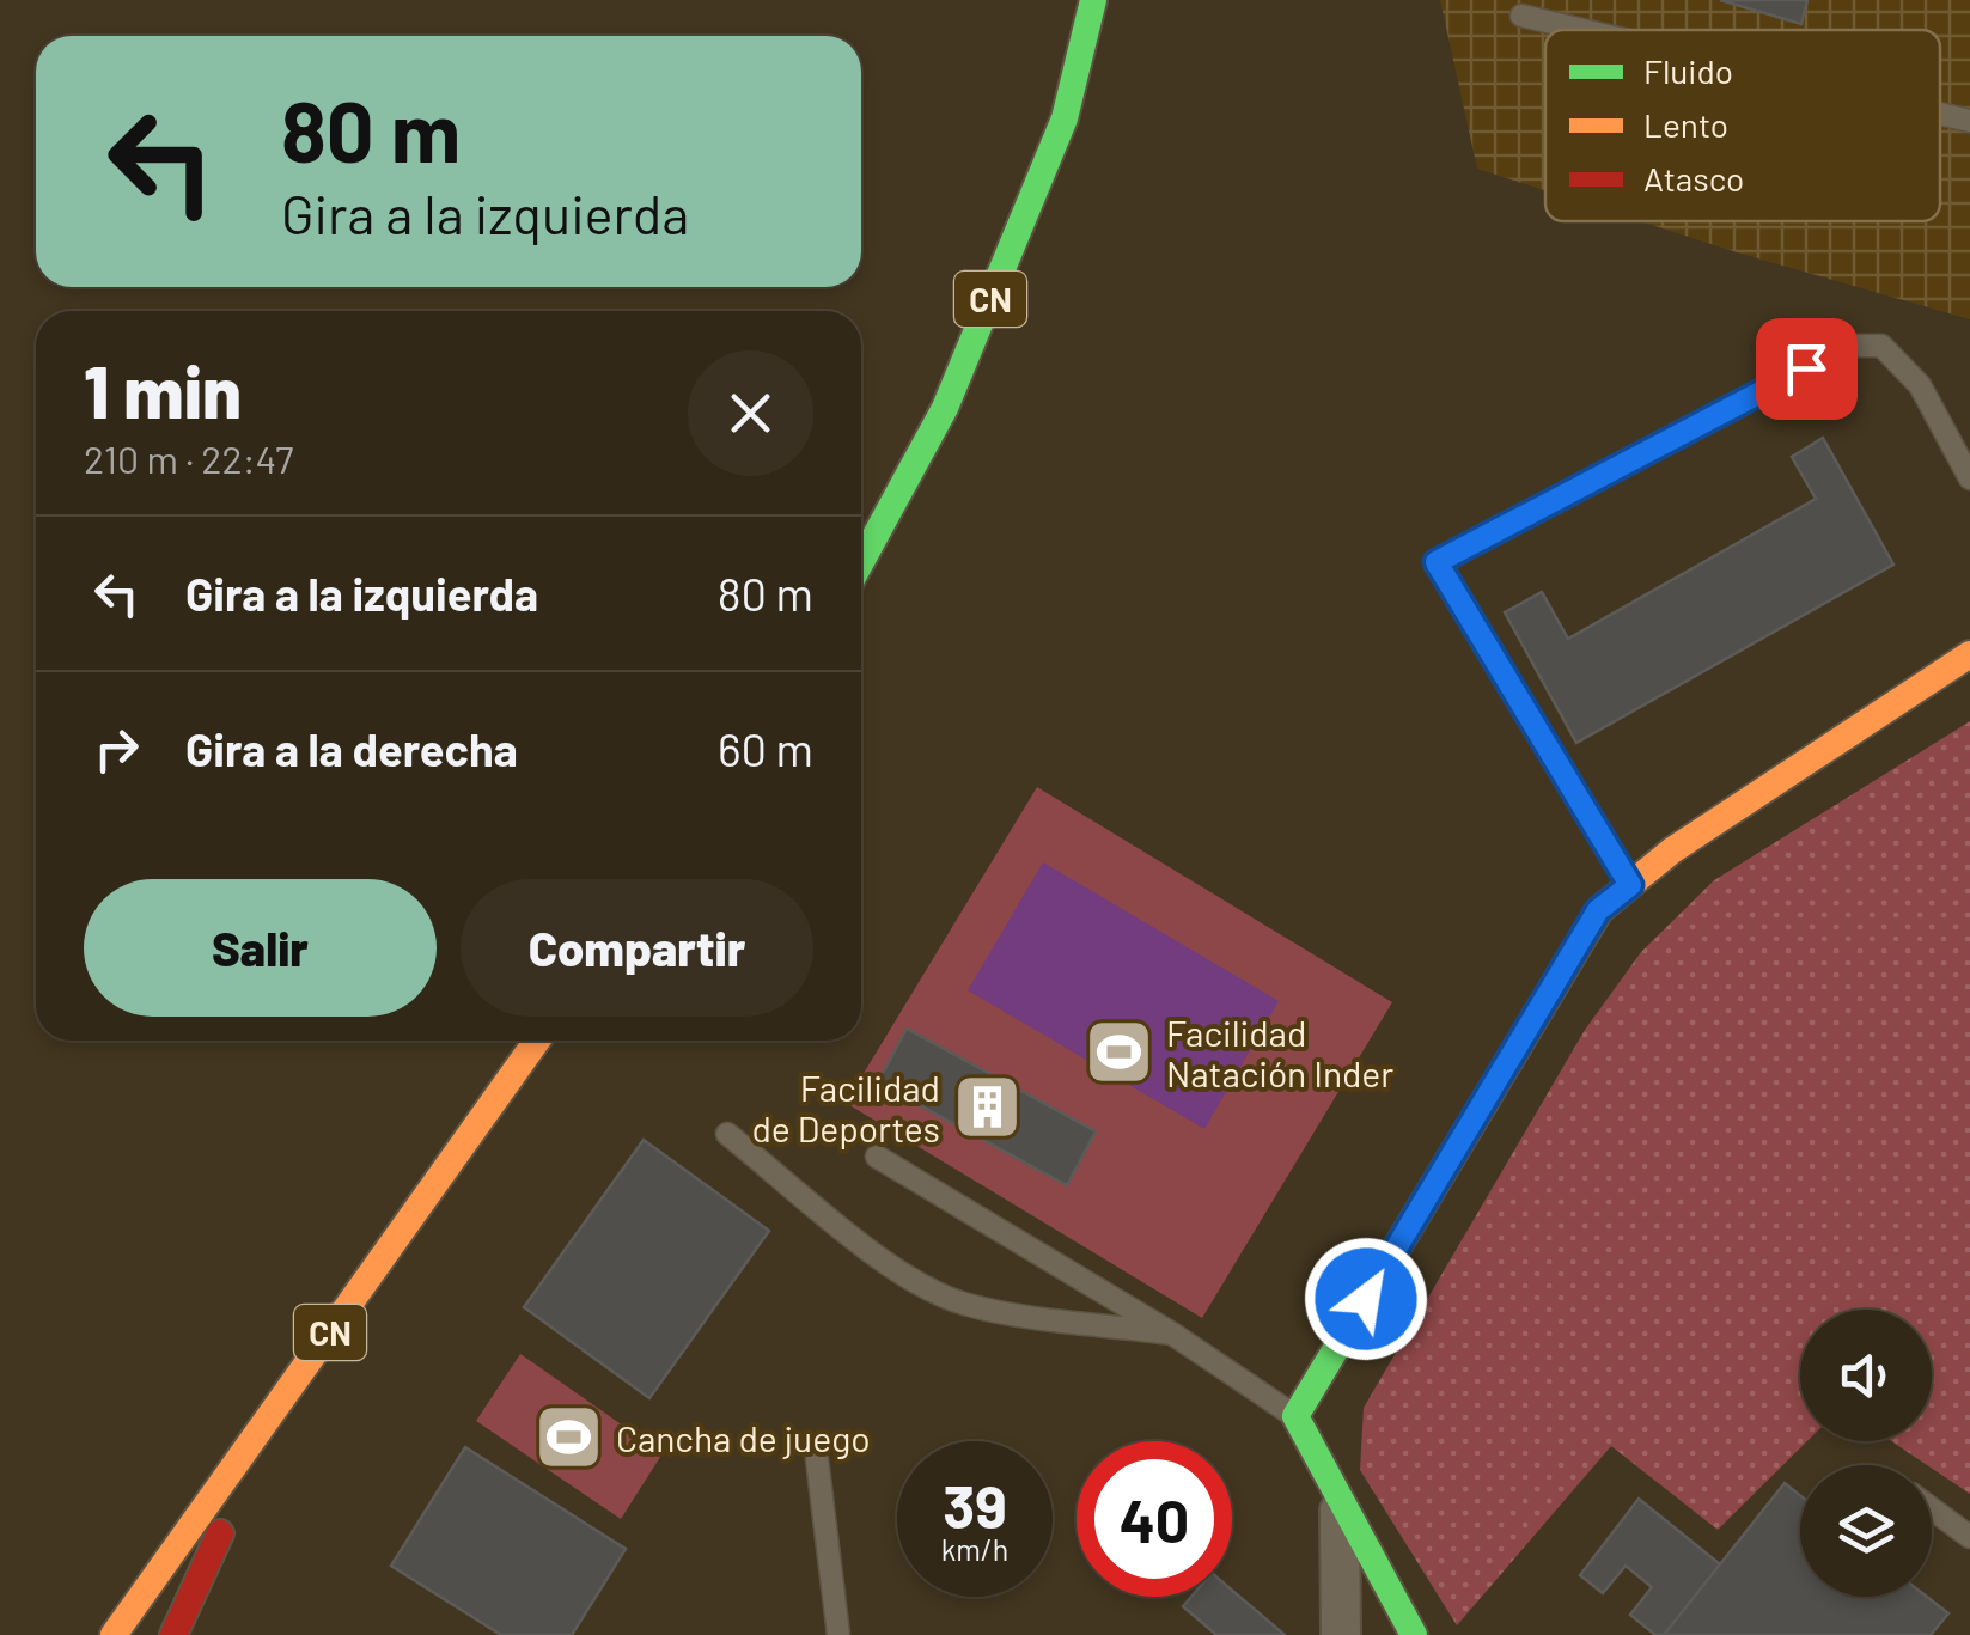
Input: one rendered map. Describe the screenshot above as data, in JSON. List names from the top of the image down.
{
  "streets": {
    "main road": ["CN"]
  },
  "places": {
    "sports": ["Facilidad Natación Inder", "Cancha de juego"],
    "building": ["Facilidad de Deportes"]
  },
  "legend": ["Fluido", "Lento", "Atasco"],
  "page": {
    "turn": ["80 m", "Gira a la izquierda"],
    "heading": ["1 min", "210 m · 22:47"],
    "list": [
      {
        "name": "Gira a la izquierda",
        "value": "80 m"
      },
      {
        "name": "Gira a la derecha",
        "value": "60 m"
      }
    ],
    "buttons": ["Salir", "Compartir"],
    "speed": "39 km/h",
    "limit": "40"
  }
}
